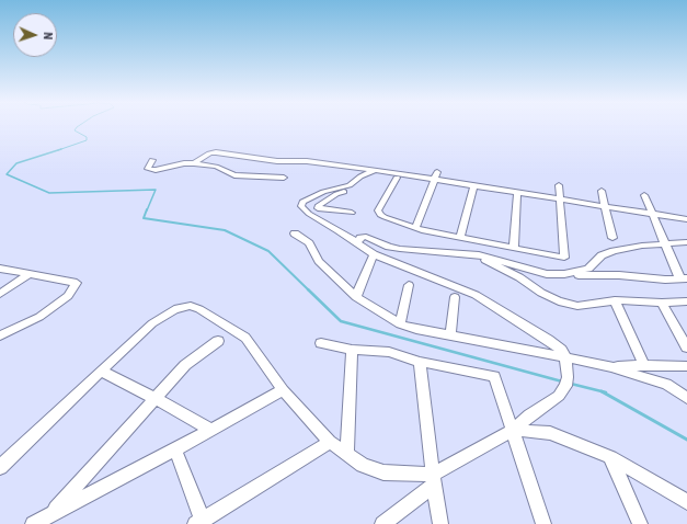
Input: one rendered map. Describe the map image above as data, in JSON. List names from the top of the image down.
{
  "north": "right"
}
